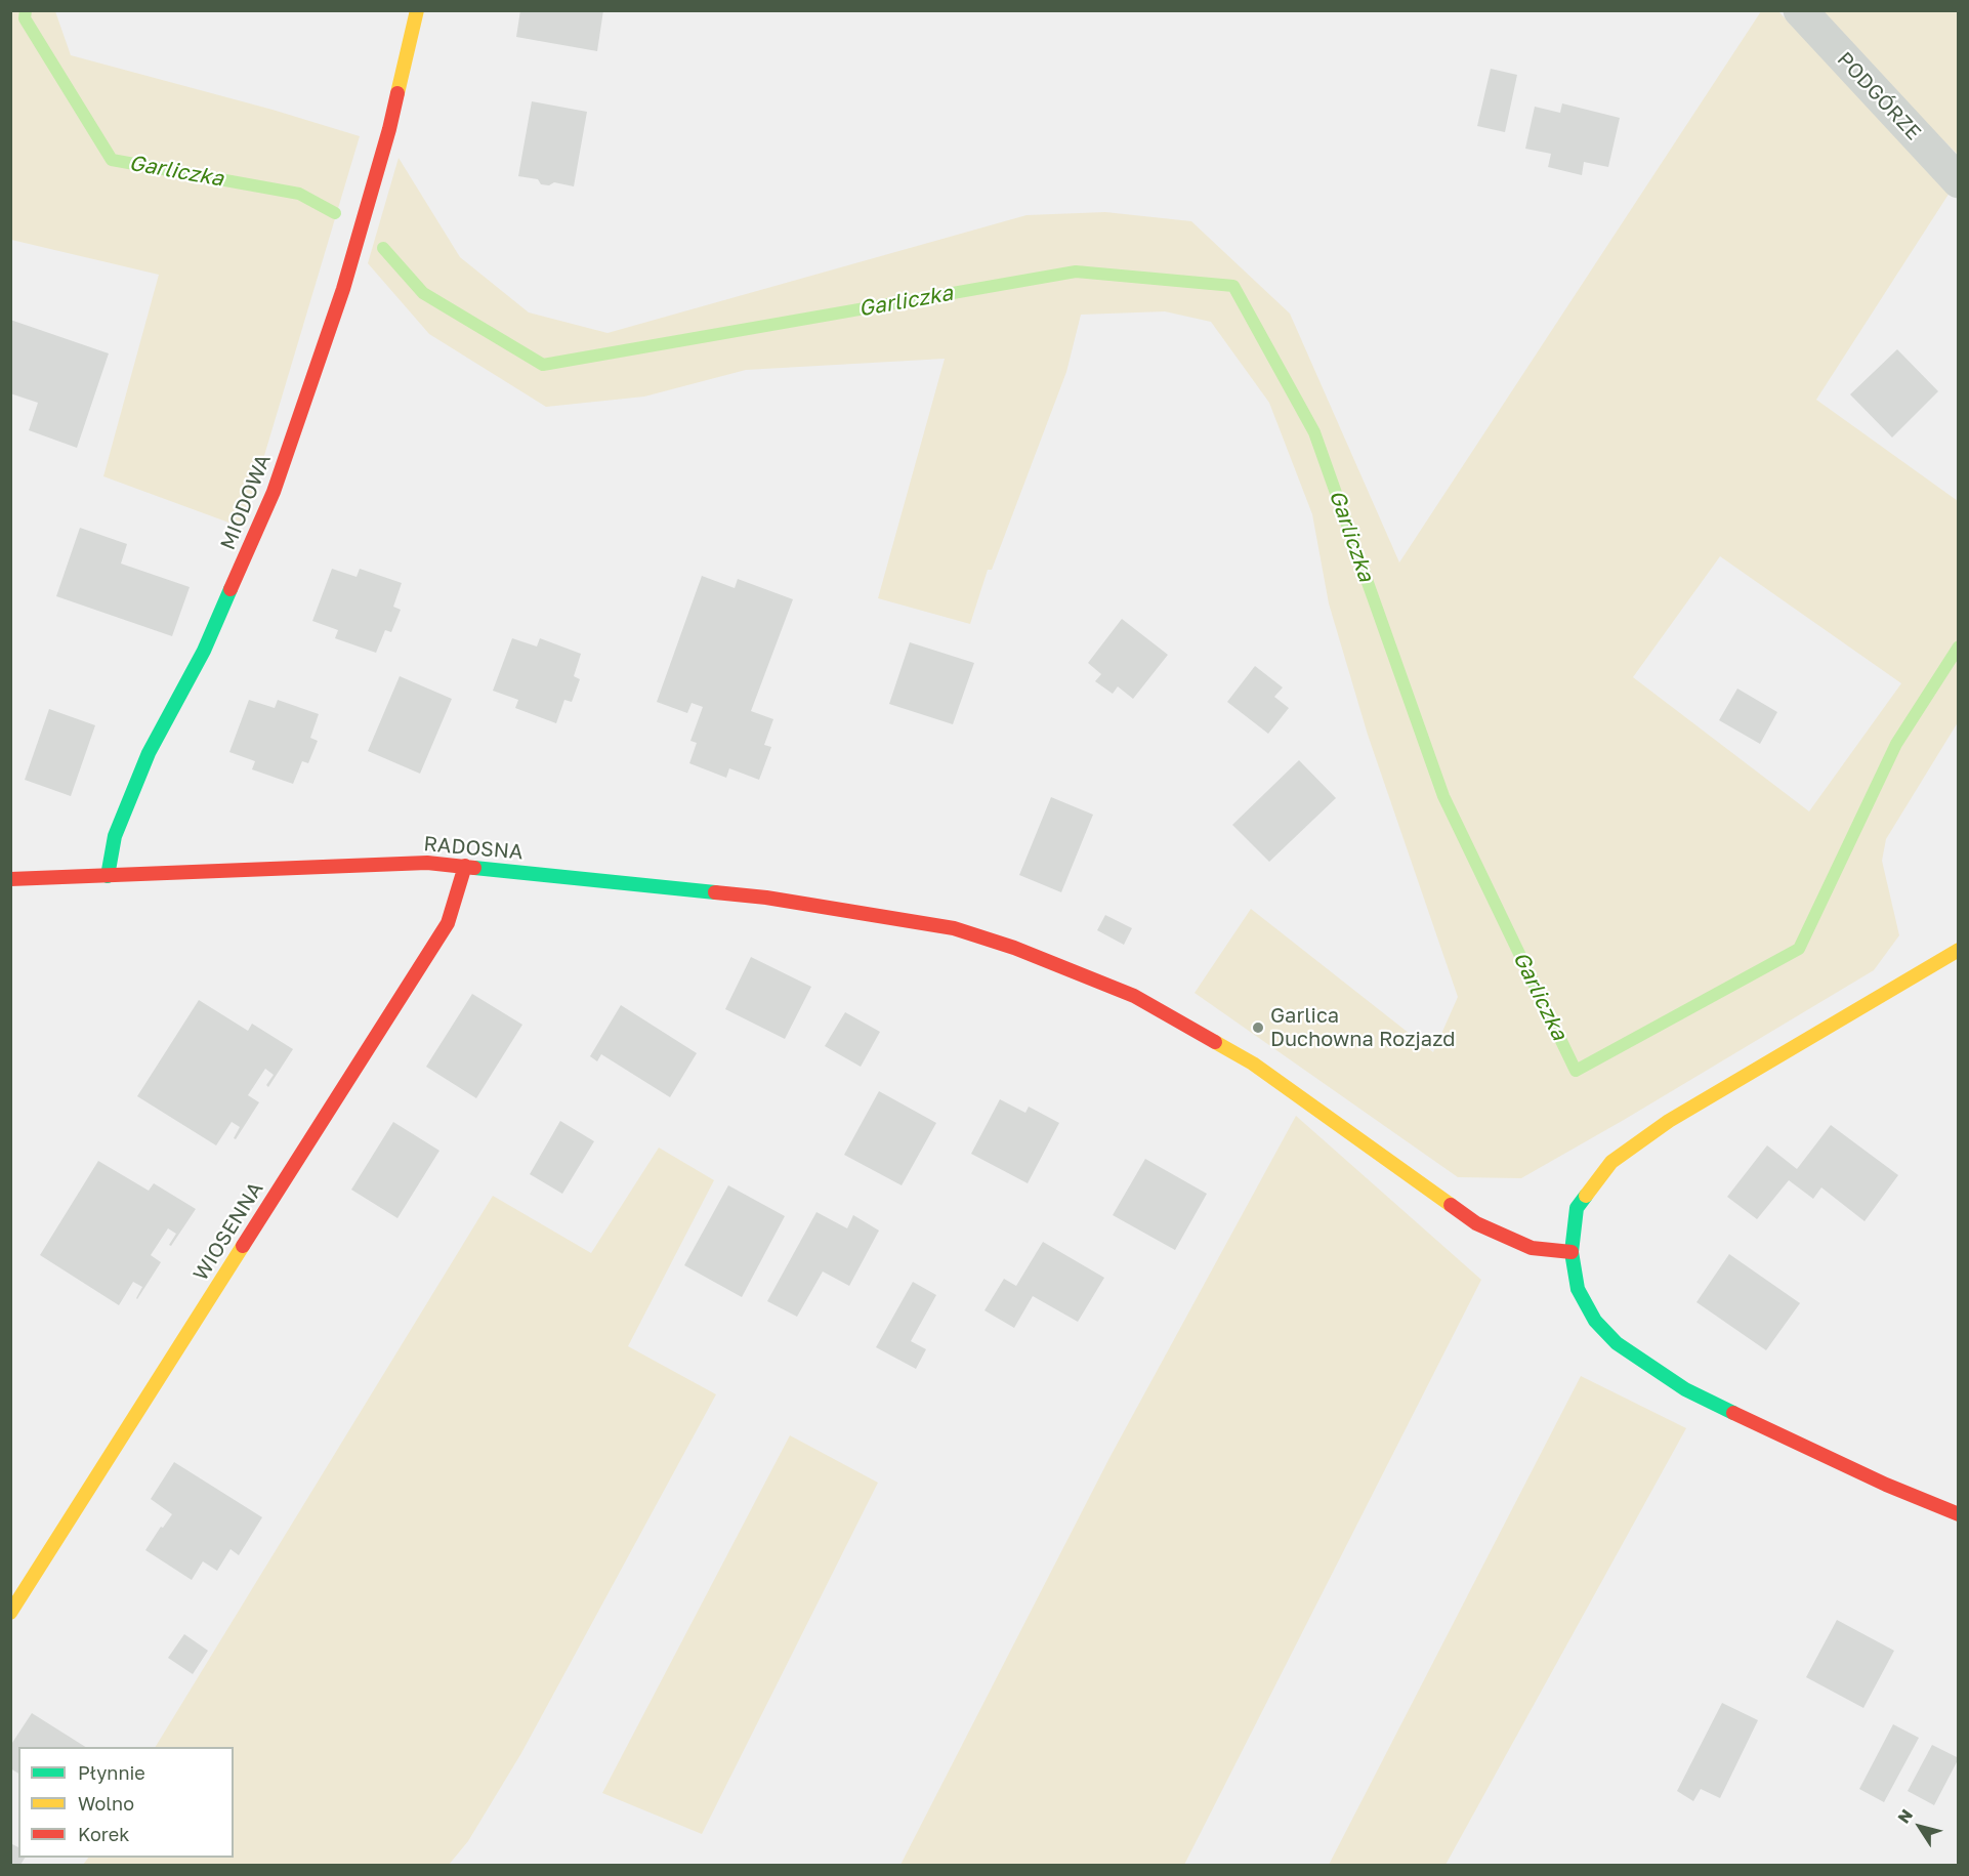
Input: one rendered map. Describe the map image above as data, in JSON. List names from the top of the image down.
{
  "streets": {
    "street": [
      "PODGÓRZE",
      "MIODOWA",
      "RADOSNA",
      "WIOSENNA"
    ]
  },
  "crossings": [
    ["MIODOWA", "RADOSNA"],
    ["RADOSNA", "WIOSENNA"]
  ],
  "water": ["Garliczka"],
  "places": ["Garlica Duchowna Rozjazd"],
  "legend": ["Płynnie", "Wolno", "Korek"],
  "north": "top left"
}
